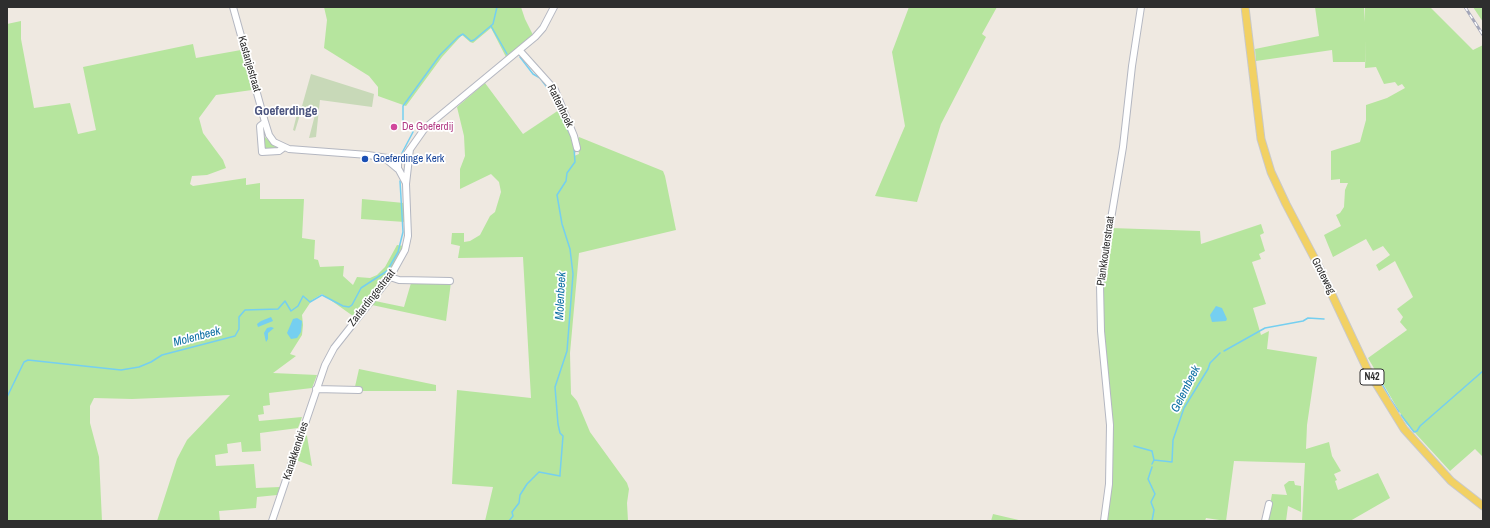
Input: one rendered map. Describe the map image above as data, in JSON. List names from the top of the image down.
{
  "streets": {
    "main road": ["Groteweg", "N42"],
    "street": [
      "Kastanjestraat",
      "Rattenhoek",
      "Plankkouterstraat",
      "Zarlardingestraat",
      "Kanakkendries"
    ]
  },
  "crossings": [
    ["Kastanjestraat", "Zarlardingestraat"],
    ["Rattenhoek", "Zarlardingestraat"],
    ["Zarlardingestraat", "Kanakkendries"]
  ],
  "districts": ["Goeferdinge"],
  "water": ["Molenbeek", "Gelembeek"],
  "places": ["De Goeferdij", "Goeferdinge Kerk"]
}
